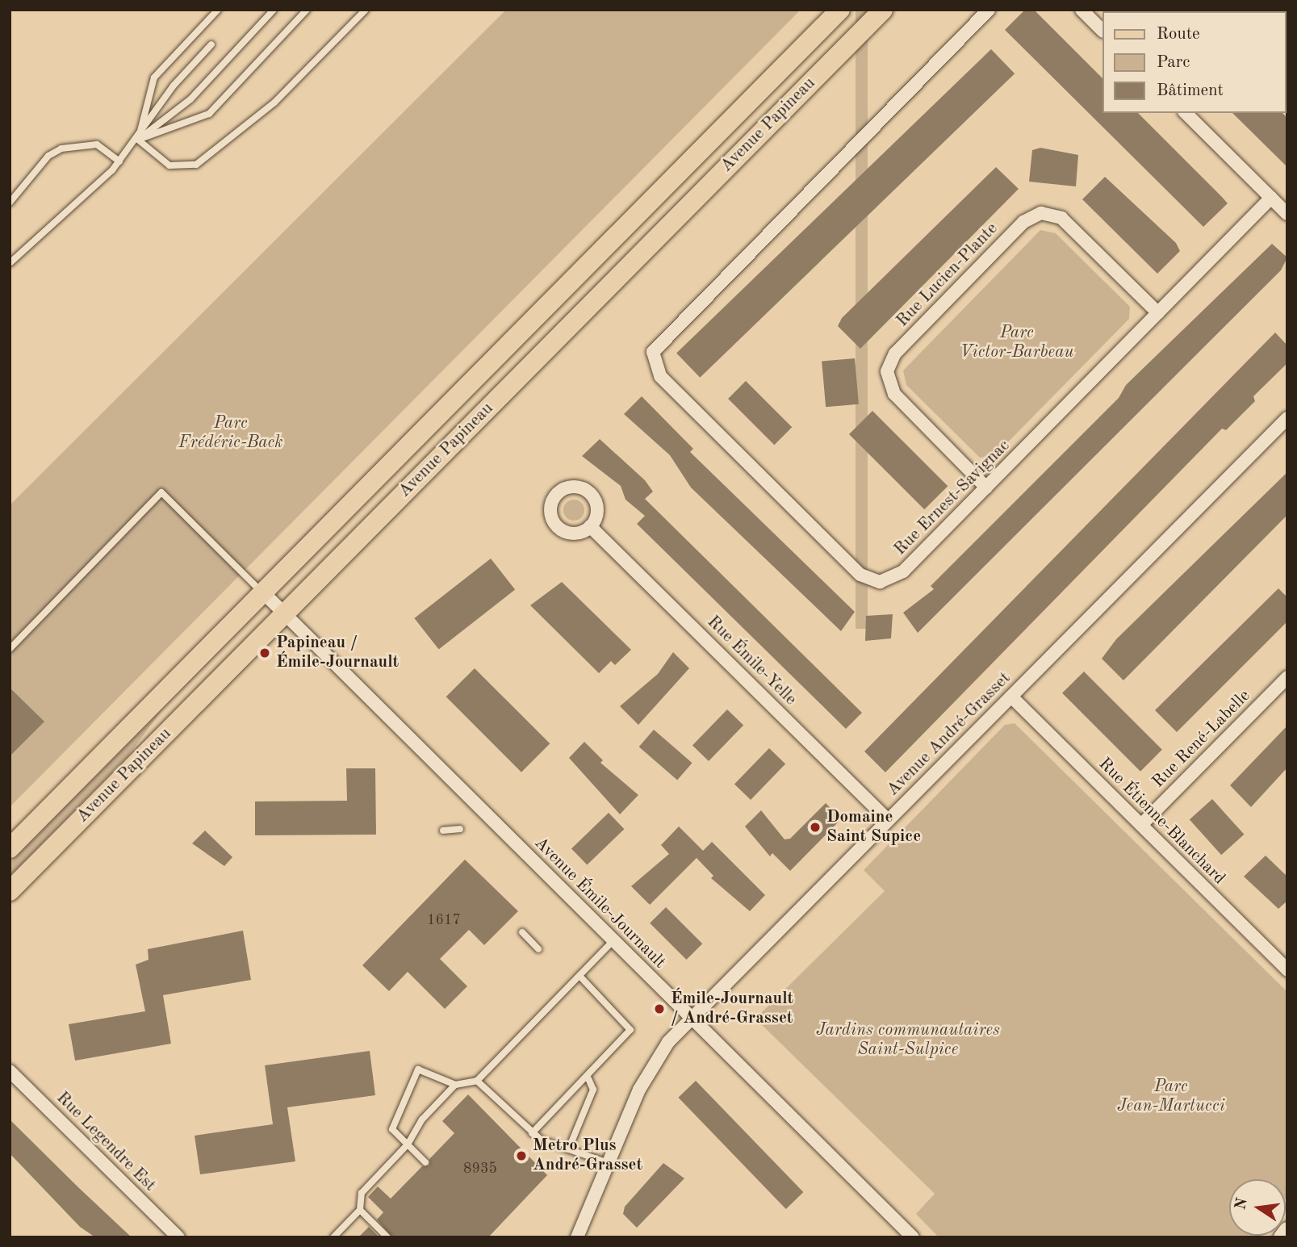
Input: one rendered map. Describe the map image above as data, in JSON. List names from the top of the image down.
{
  "streets": {
    "main road": ["Avenue Papineau"],
    "street": [
      "Rue Lucien-Plante",
      "Rue Ernest-Savignac",
      "Rue Émile-Yelle",
      "Avenue André-Grasset",
      "Rue René-Labelle",
      "Rue Étienne-Blanchard",
      "Avenue Émile-Journault",
      "Rue Legendre Est"
    ]
  },
  "crossings": [
    ["Avenue Papineau", "Avenue Émile-Journault"],
    ["Rue Lucien-Plante", "Rue Ernest-Savignac"],
    ["Rue Émile-Yelle", "Avenue André-Grasset"],
    ["Avenue André-Grasset", "Rue Étienne-Blanchard"],
    ["Avenue André-Grasset", "Avenue Émile-Journault"],
    ["Rue René-Labelle", "Rue Étienne-Blanchard"]
  ],
  "parks": [
    "Parc Victor-Barbeau",
    "Parc Frédéric-Back",
    "Jardins communautaires Saint-Sulpice",
    "Parc Jean-Martucci"
  ],
  "places": [
    "Papineau / Émile-Journault",
    "Domaine Saint Supice",
    "Émile-Journault / André-Grasset",
    "Metro Plus André-Grasset"
  ],
  "house_numbers": ["1617", "8935"],
  "legend": ["Route", "Parc", "Bâtiment"],
  "north": "left"
}
